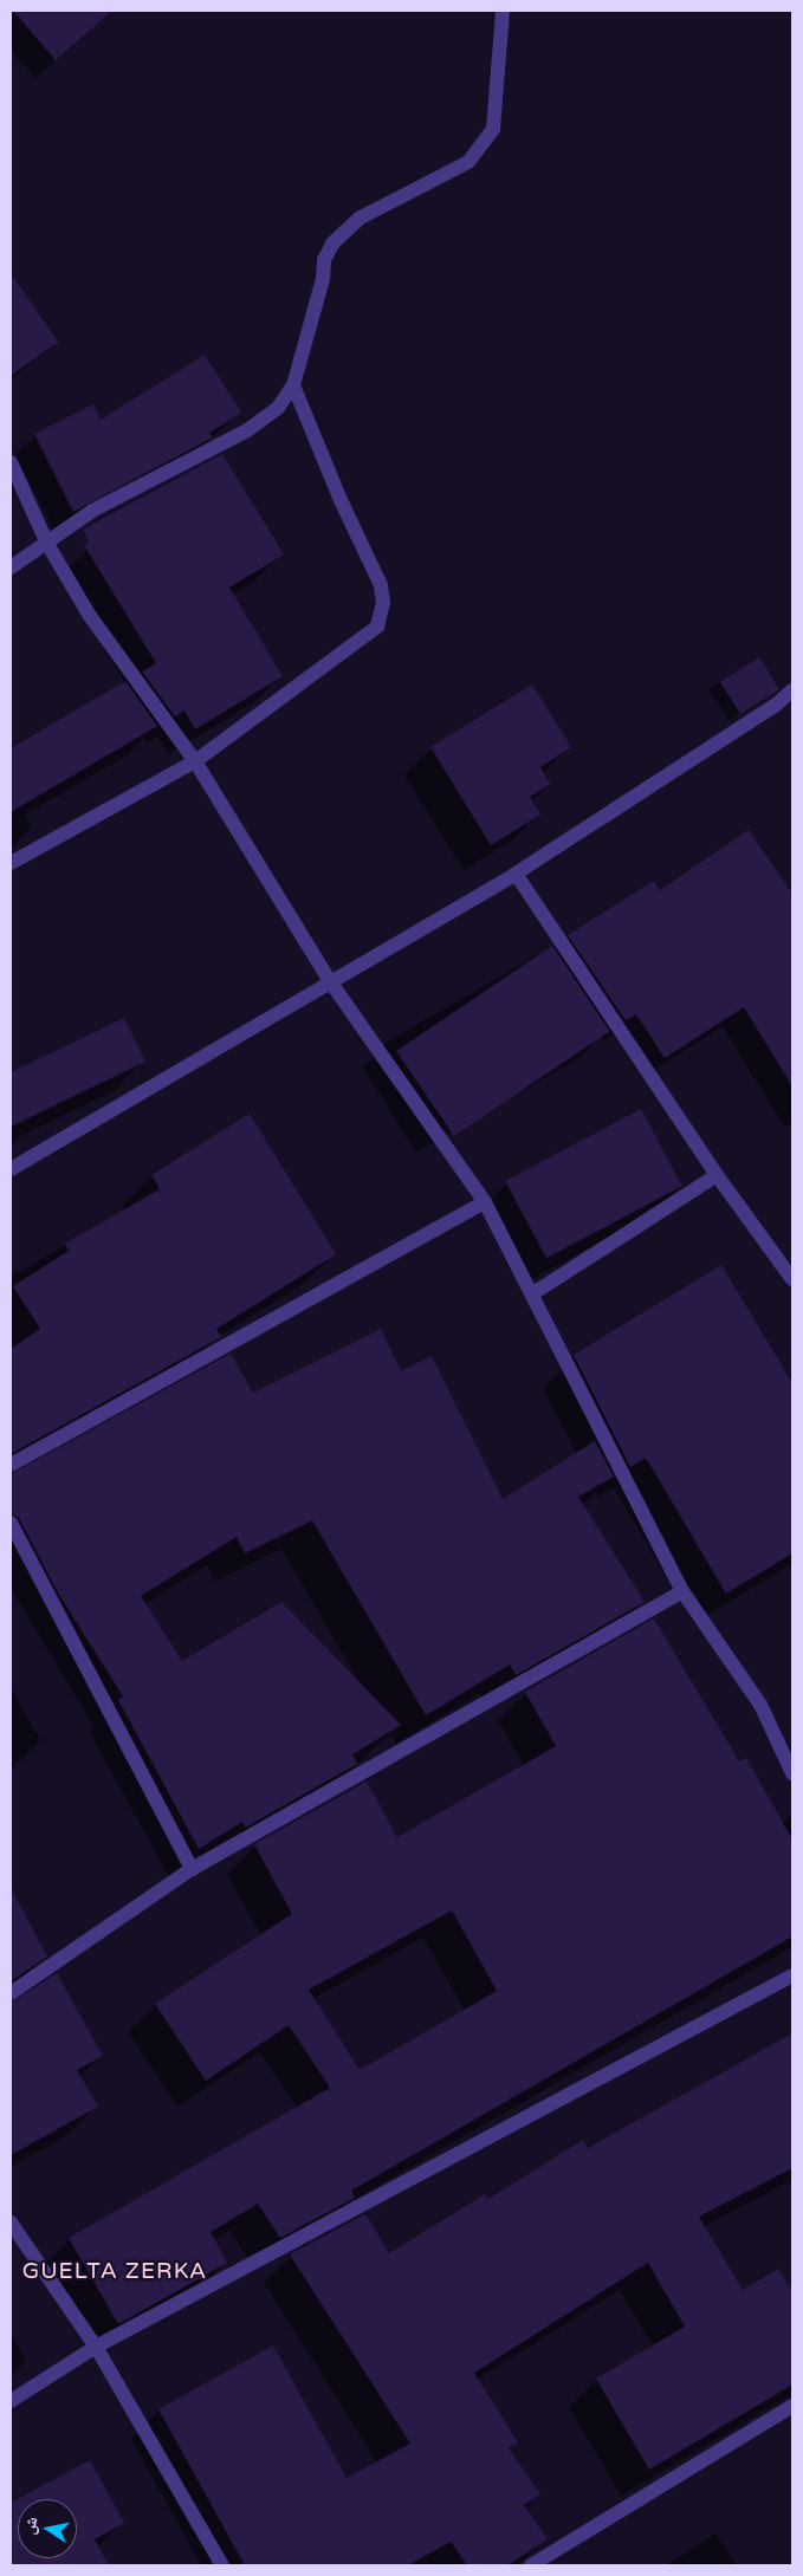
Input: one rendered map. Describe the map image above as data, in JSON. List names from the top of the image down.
{
  "districts": ["GUELTA ZERKA"],
  "north": "left"
}
